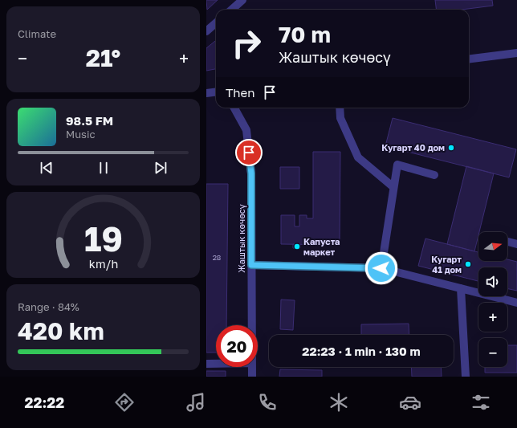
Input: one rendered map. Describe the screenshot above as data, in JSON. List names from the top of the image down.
{
  "streets": {
    "street": ["Жаштык көчөсү"]
  },
  "places": ["Кугарт 40 дом", "Капуста маркет", "Кугарт 41 дом"],
  "house_numbers": ["28"],
  "north": "right",
  "page": {
    "tile": [
      "Climate",
      ["Range · 84%", "420 km"]
    ],
    "turn": ["70 m", "Жаштык көчөсү"],
    "heat": ["−", "21°", "+"],
    "then": "Then",
    "song": ["98.5 FM", "Music"],
    "map_buttons": ["+", "−"],
    "limit": "20",
    "trip": "22:23 · 1 min · 130 m",
    "tabs": "22:22",
    "gauge": ["19", "km/h"]
  }
}
